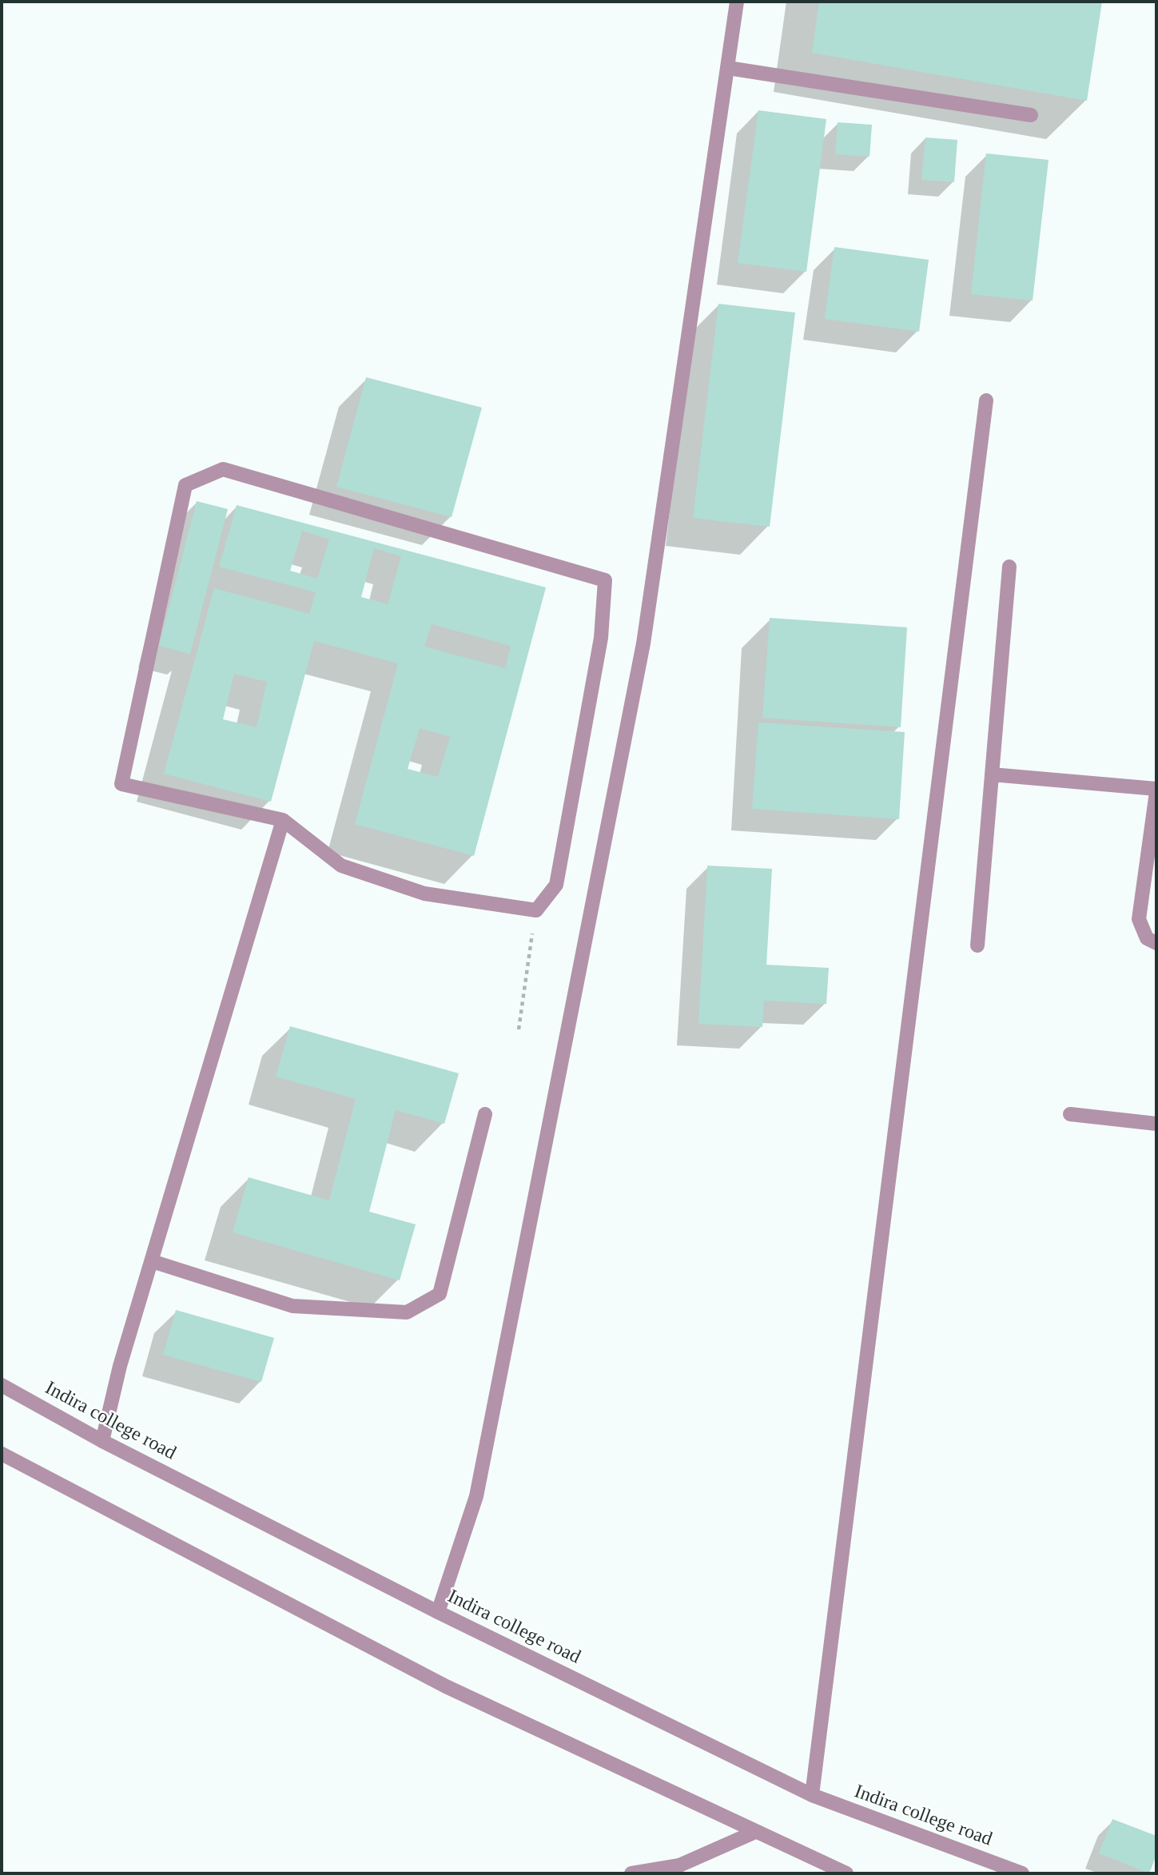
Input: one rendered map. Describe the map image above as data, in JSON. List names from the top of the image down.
{
  "streets": {
    "street": ["Indira college road"]
  }
}
